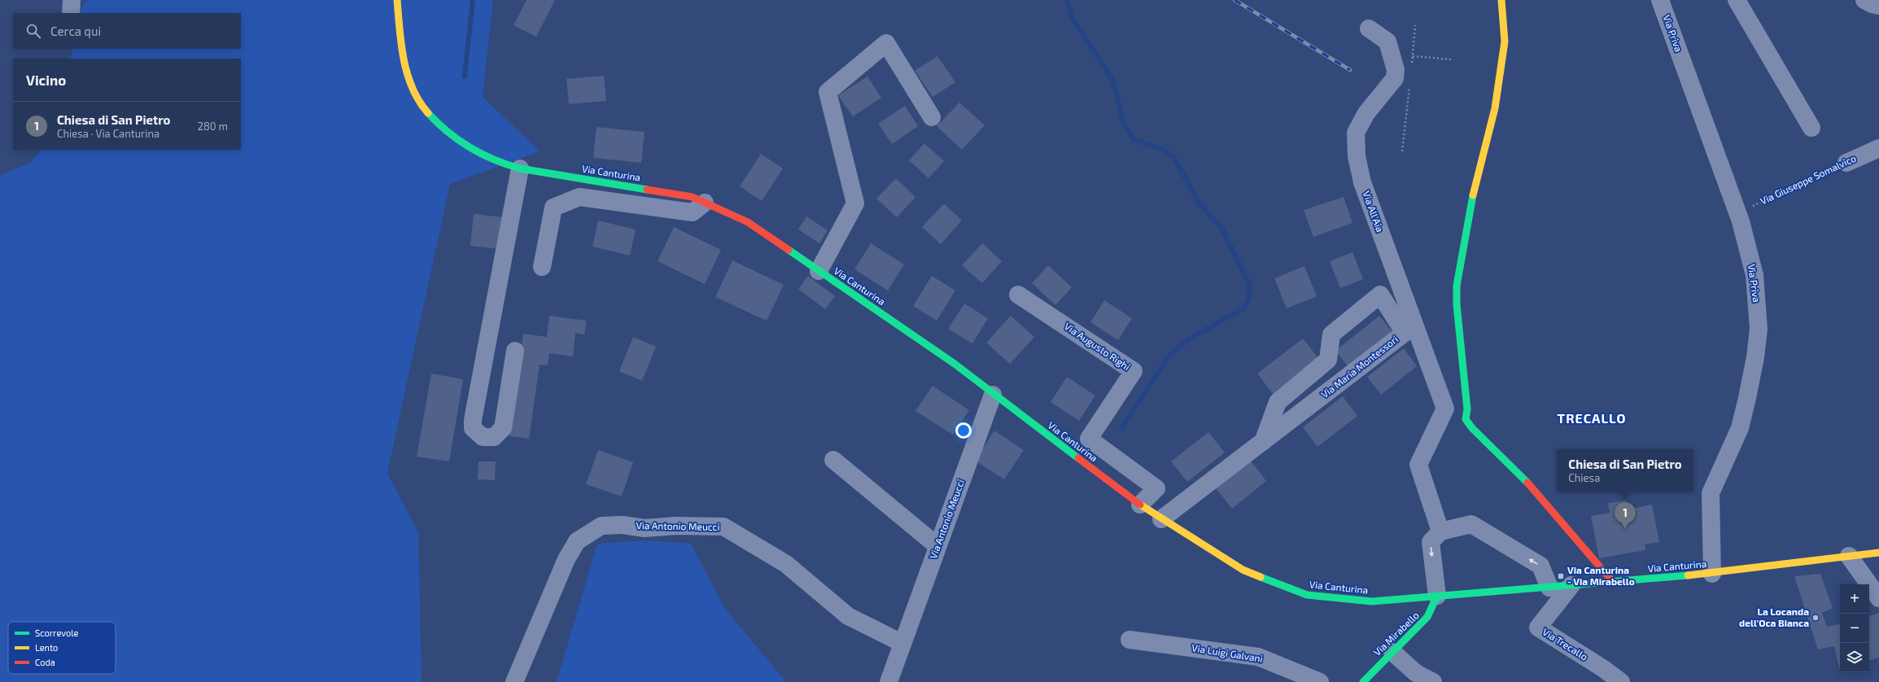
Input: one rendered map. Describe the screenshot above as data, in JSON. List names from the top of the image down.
{
  "streets": {
    "main road": ["Via Canturina", "Via Mirabello"],
    "street": [
      "Via Priva",
      "Via Giuseppe Somalvico",
      "Via All'Aia",
      "Via Augusto Righi",
      "Via Maria Montessori",
      "Via Antonio Meucci",
      "Via Trecallo",
      "Via Luigi Galvani"
    ]
  },
  "crossings": [
    ["Via Priva", "Via Canturina"],
    ["Via Priva", "Via Giuseppe Somalvico"],
    ["Via Canturina", "Via Augusto Righi"],
    ["Via Canturina", "Via Maria Montessori"],
    ["Via Canturina", "Via Antonio Meucci"],
    ["Via Canturina", "Via Mirabello"],
    ["Via Canturina", "Via Trecallo"]
  ],
  "districts": ["TRECALLO"],
  "places": {
    "transit": ["Via Canturina - Via Mirabello"],
    "other": ["La Locanda dell'Oca Bianca"]
  },
  "legend": ["Scorrevole", "Lento", "Coda"],
  "page": {
    "search": "Cerca qui",
    "heading": "Vicino",
    "list": [
      {
        "mark": "1",
        "name": "Chiesa di San Pietro",
        "note": "Chiesa · Via Canturina",
        "value": "280 m"
      }
    ],
    "popup": ["Chiesa di San Pietro", "Chiesa"],
    "pins": "1",
    "map_buttons": ["+", "−"]
  }
}
